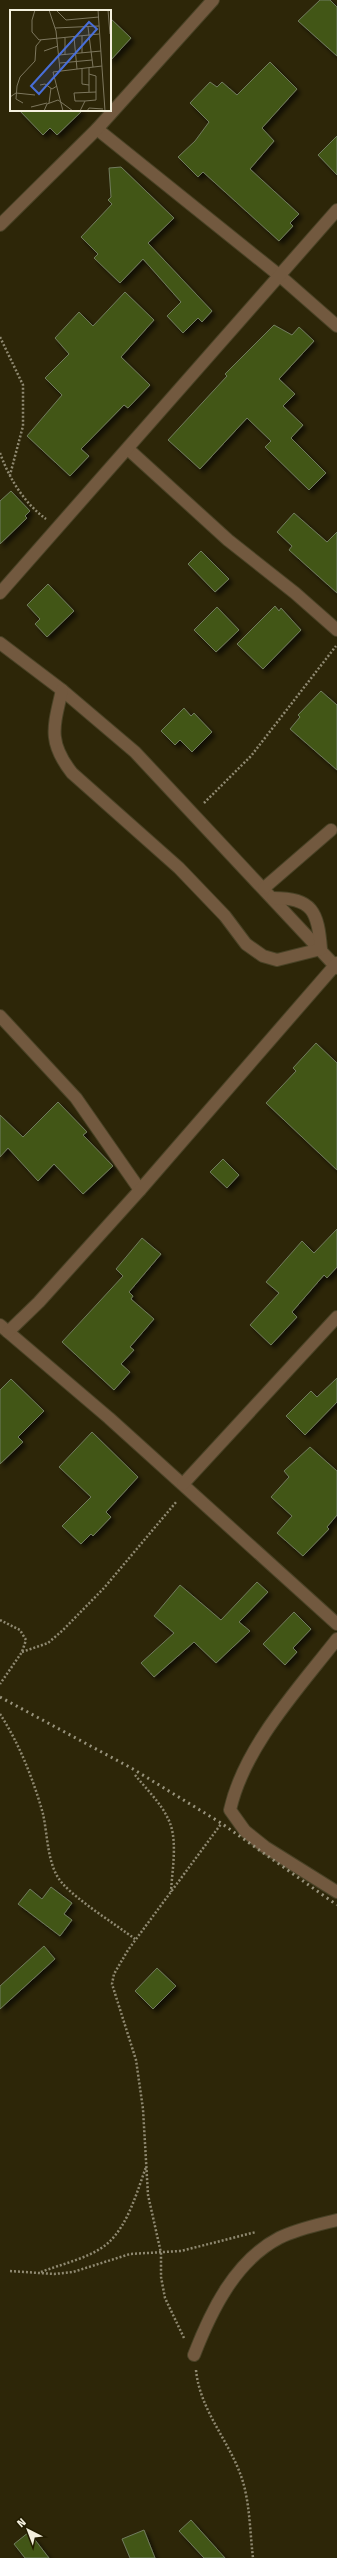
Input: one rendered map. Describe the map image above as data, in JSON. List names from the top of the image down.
{
  "north": "top left"
}
